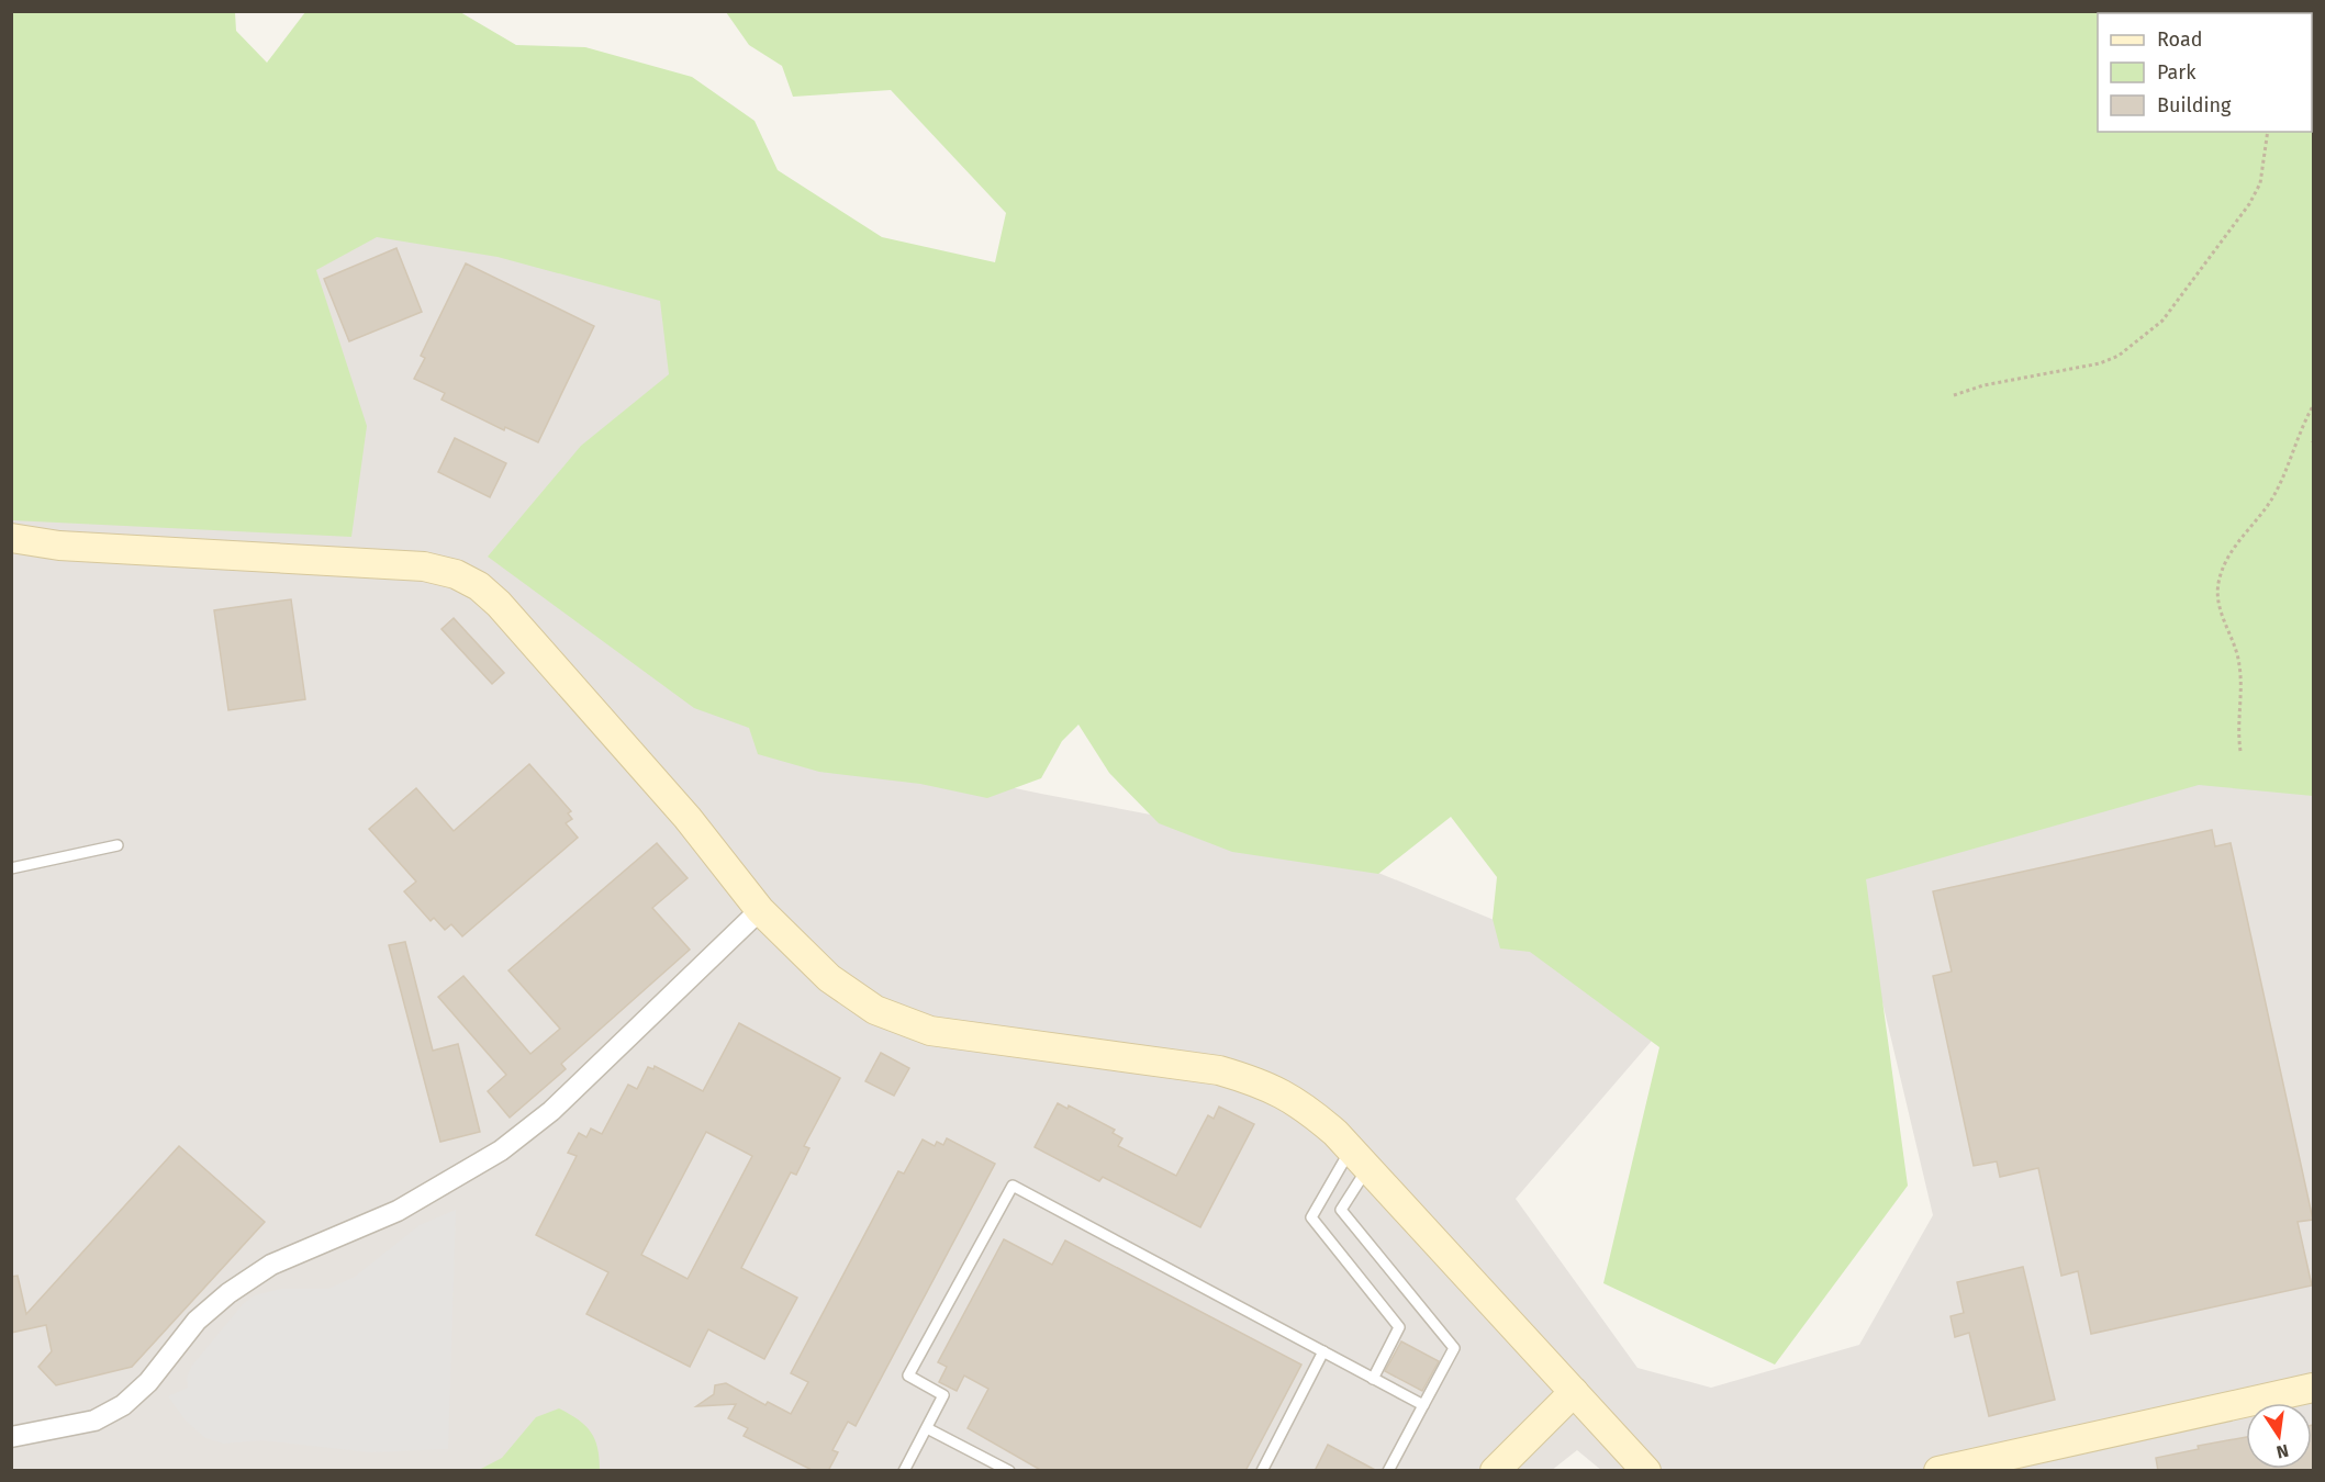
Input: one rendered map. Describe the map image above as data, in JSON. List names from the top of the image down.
{
  "legend": ["Road", "Park", "Building"],
  "north": "bottom"
}
